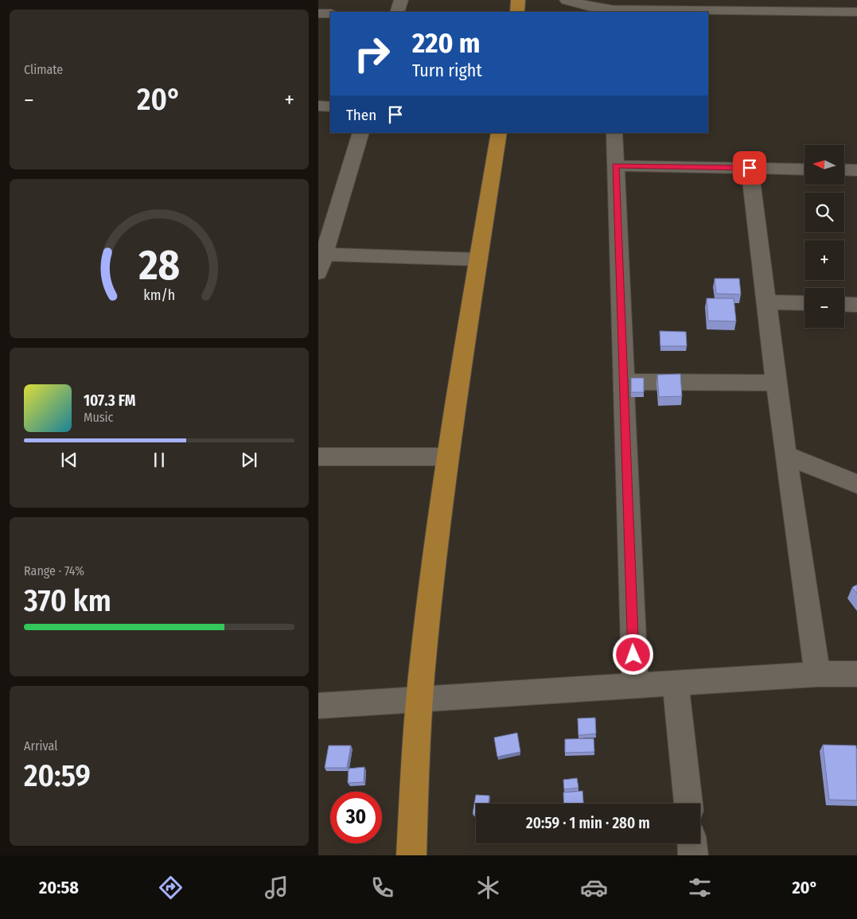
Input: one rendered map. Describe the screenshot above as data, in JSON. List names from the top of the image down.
{
  "north": "left",
  "page": {
    "tile": [
      "Climate",
      ["Range · 74%", "370 km"],
      ["Arrival", "20:59"]
    ],
    "turn": ["220 m", "Turn right"],
    "heat": ["−", "20°", "+"],
    "then": "Then",
    "map_buttons": ["+", "−"],
    "song": ["107.3 FM", "Music"],
    "limit": "30",
    "trip": "20:59 · 1 min · 280 m",
    "tabs": ["20:58", "20°"],
    "gauge": ["28", "km/h"]
  }
}
